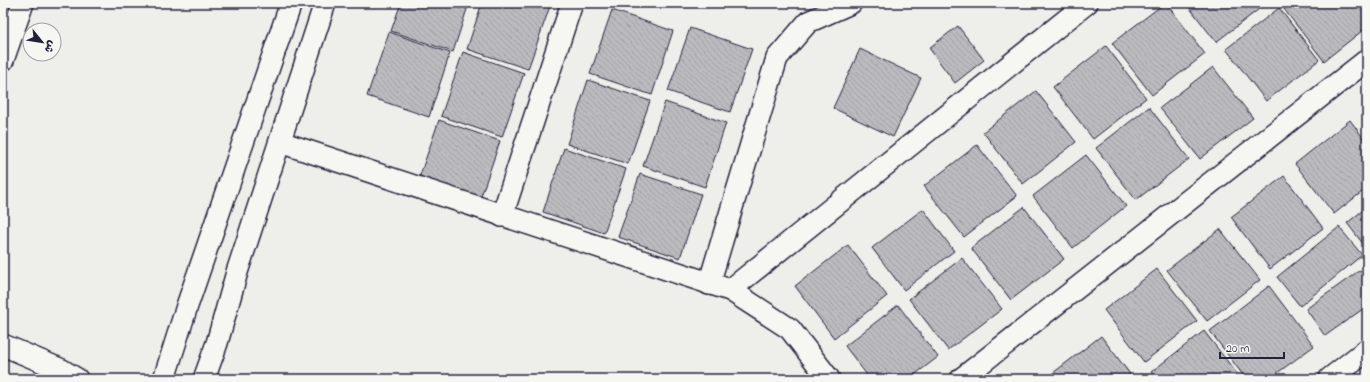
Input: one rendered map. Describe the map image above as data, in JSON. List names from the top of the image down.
{
  "scale_bar": "20 m",
  "north": "bottom right"
}
